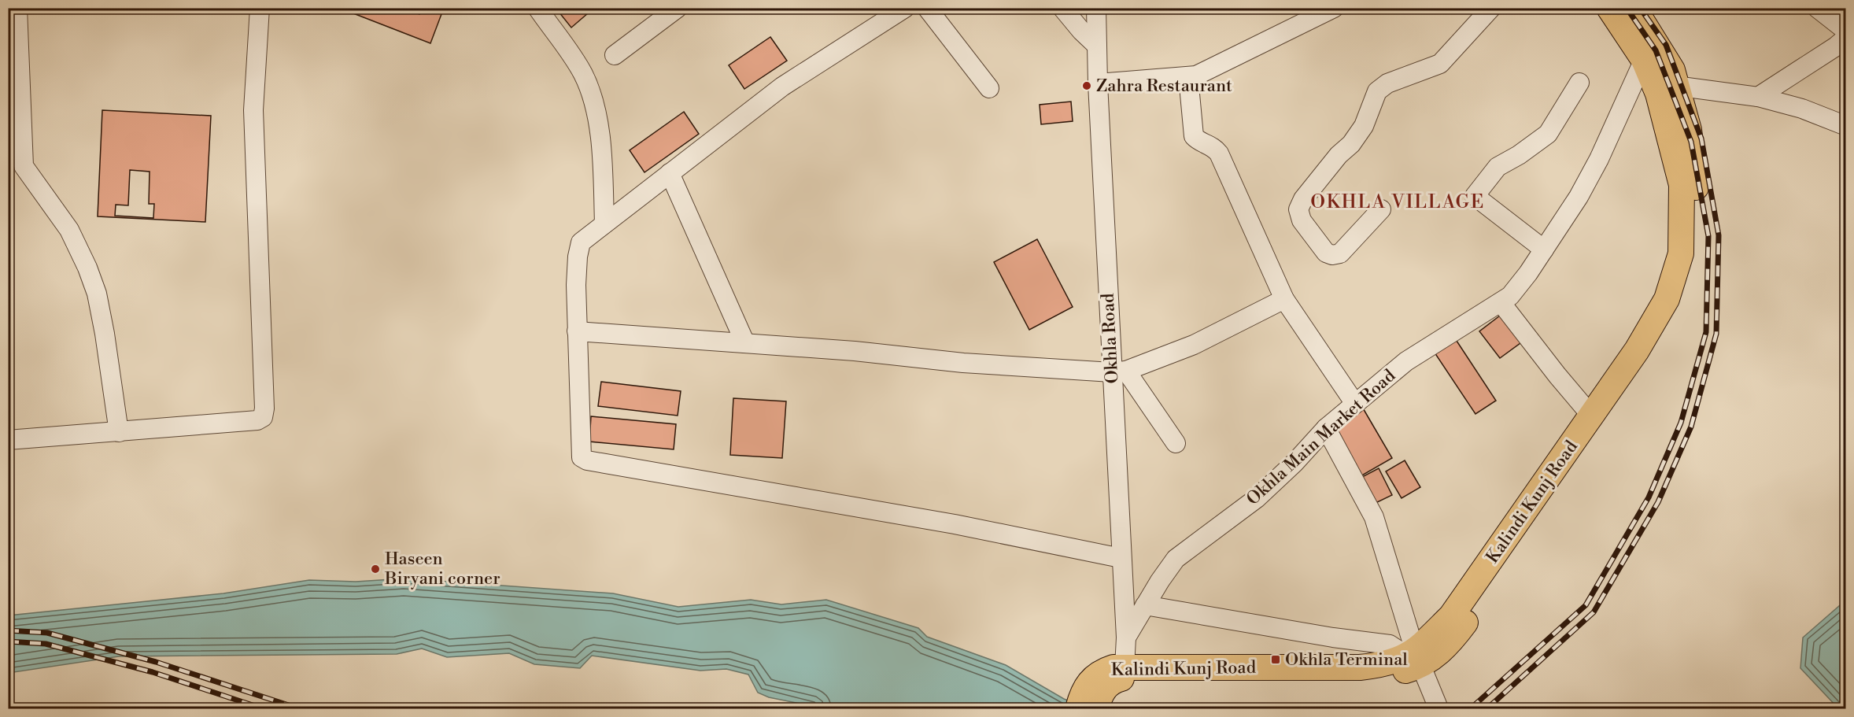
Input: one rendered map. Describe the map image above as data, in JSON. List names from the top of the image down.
{
  "streets": {
    "main road": ["Kalindi Kunj Road"],
    "street": ["Okhla Road", "Okhla Main Market Road"]
  },
  "crossings": [
    ["Okhla Road", "Okhla Main Market Road"],
    ["Okhla Road", "Kalindi Kunj Road"],
    ["Okhla Main Market Road", "Kalindi Kunj Road"]
  ],
  "districts": ["OKHLA VILLAGE"],
  "places": {
    "other": ["Zahra Restaurant", "Haseen Biryani corner"],
    "transit": ["Okhla Terminal"]
  }
}
